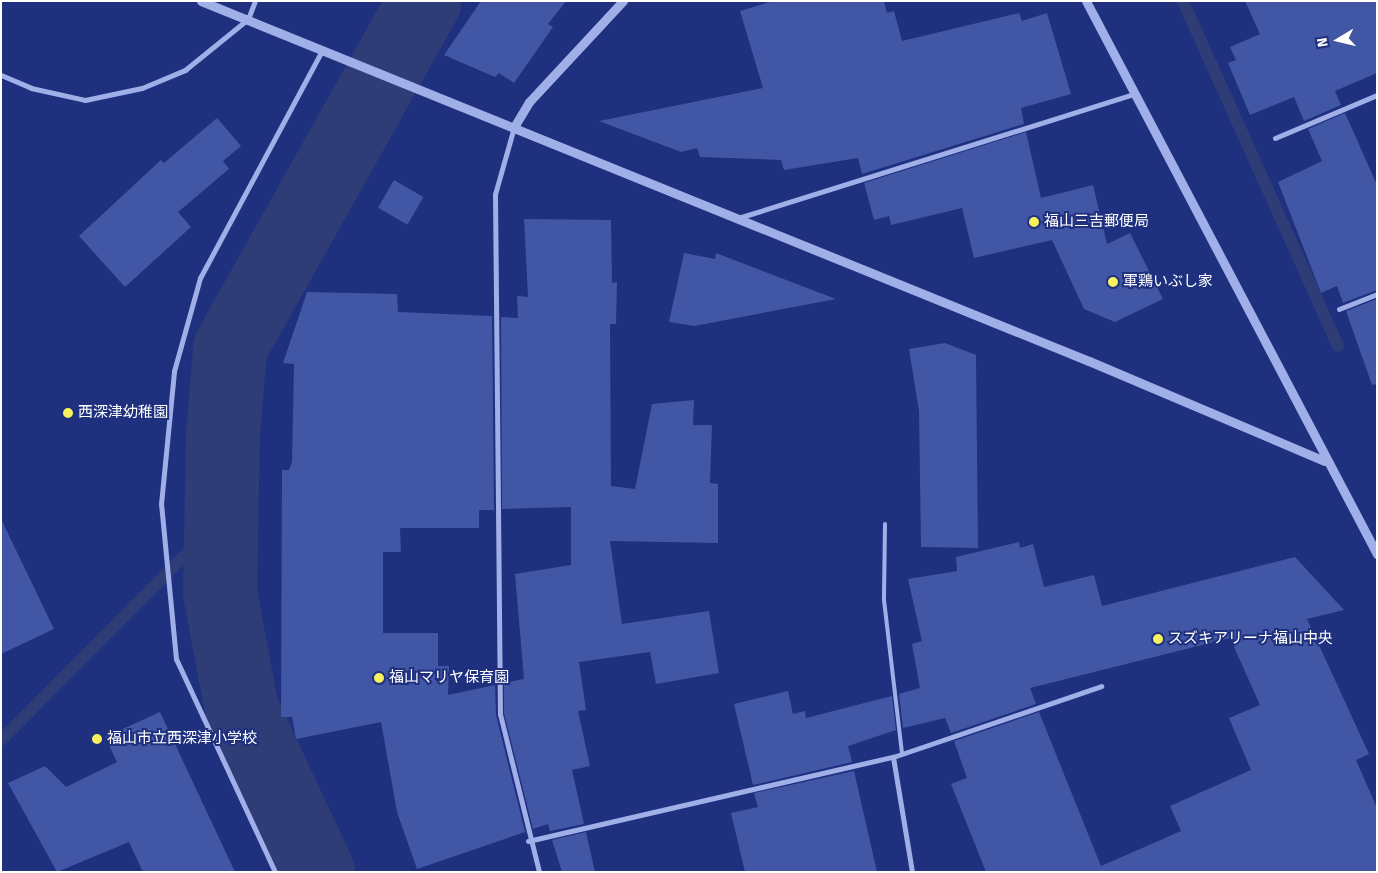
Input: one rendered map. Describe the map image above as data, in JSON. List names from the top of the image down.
{
  "places": [
    "福山三吉郵便局",
    "軍鶏いぶし家",
    "西深津幼稚園",
    "スズキアリーナ福山中央",
    "福山マリヤ保育園",
    "福山市立西深津小学校"
  ],
  "north": "left"
}
